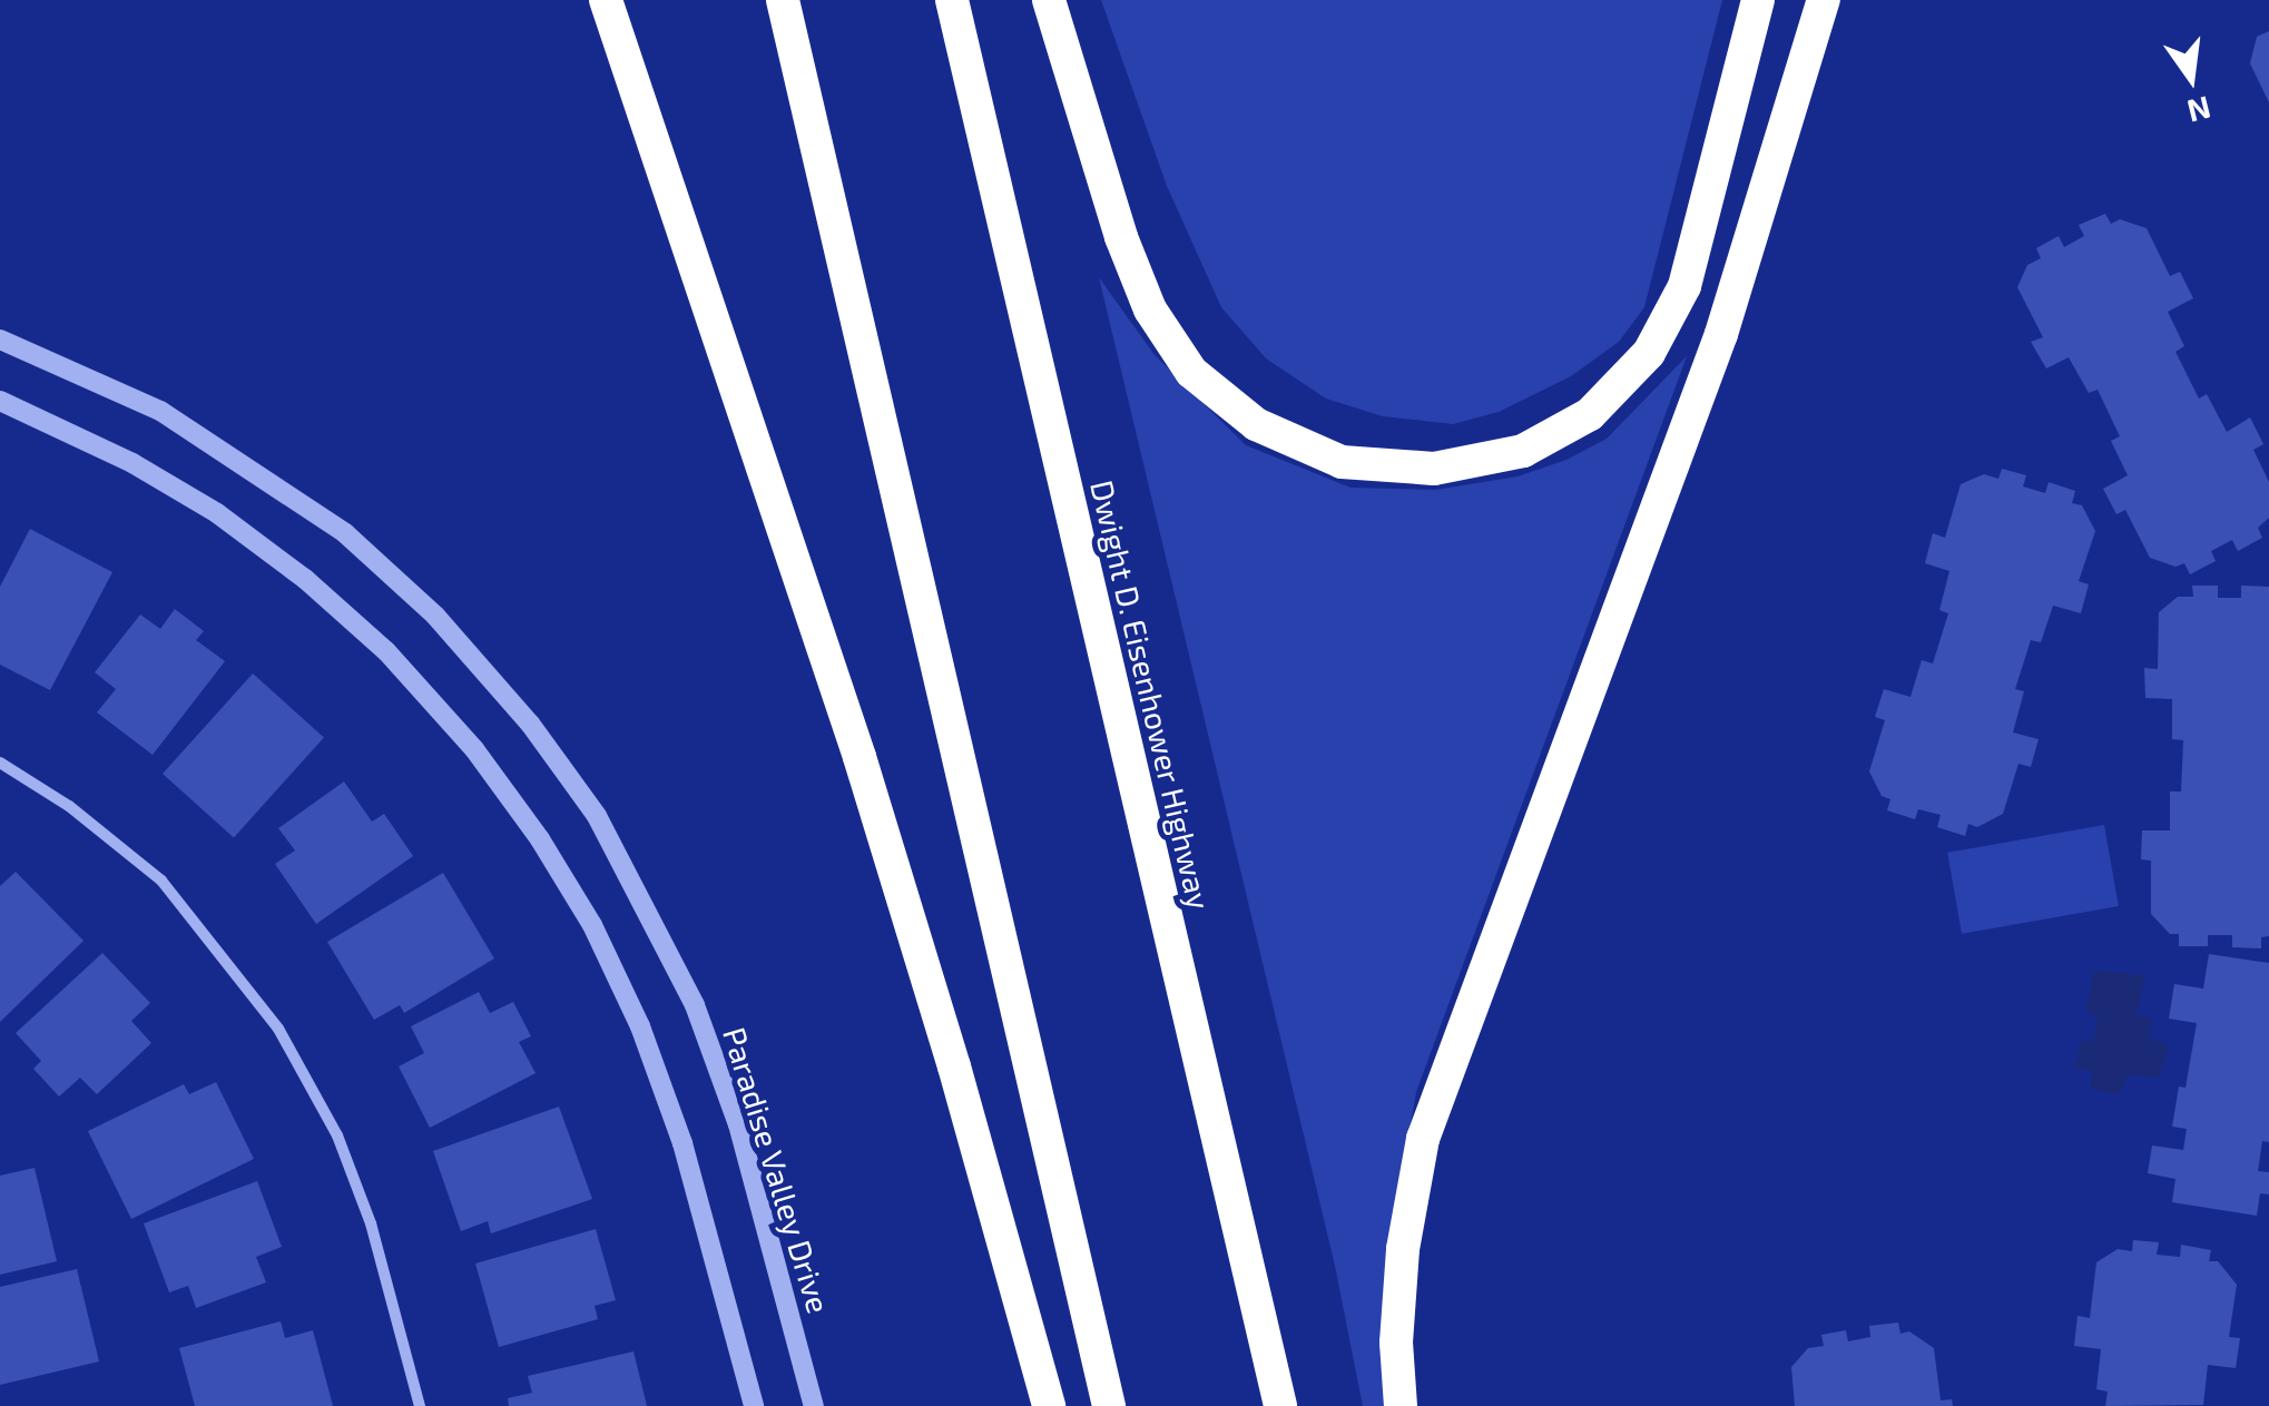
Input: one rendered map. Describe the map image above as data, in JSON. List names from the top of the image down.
{
  "streets": {
    "highway": ["Dwight D. Eisenhower Highway"],
    "street": ["Paradise Valley Drive"]
  },
  "north": "bottom"
}
